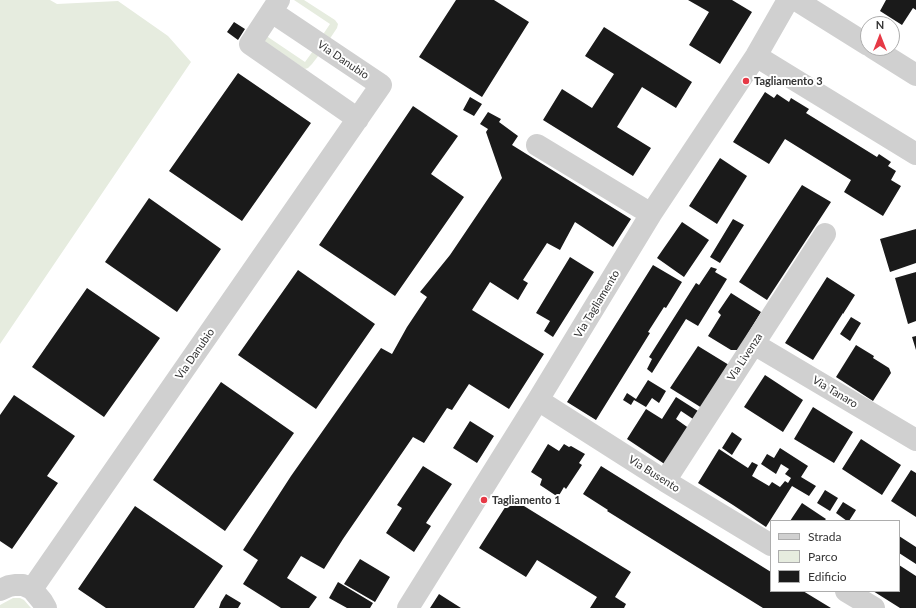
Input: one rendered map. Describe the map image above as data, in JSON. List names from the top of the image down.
{
  "streets": {
    "street": [
      "Via Danubio",
      "Via Tagliamento",
      "Via Livenza",
      "Via Tanaro",
      "Via Busento"
    ]
  },
  "crossings": [
    ["Via Tagliamento", "Via Busento"],
    ["Via Livenza", "Via Tanaro"],
    ["Via Livenza", "Via Busento"]
  ],
  "places": ["Tagliamento 3", "Tagliamento 1"],
  "legend": ["Strada", "Parco", "Edificio"],
  "north": "top"
}
